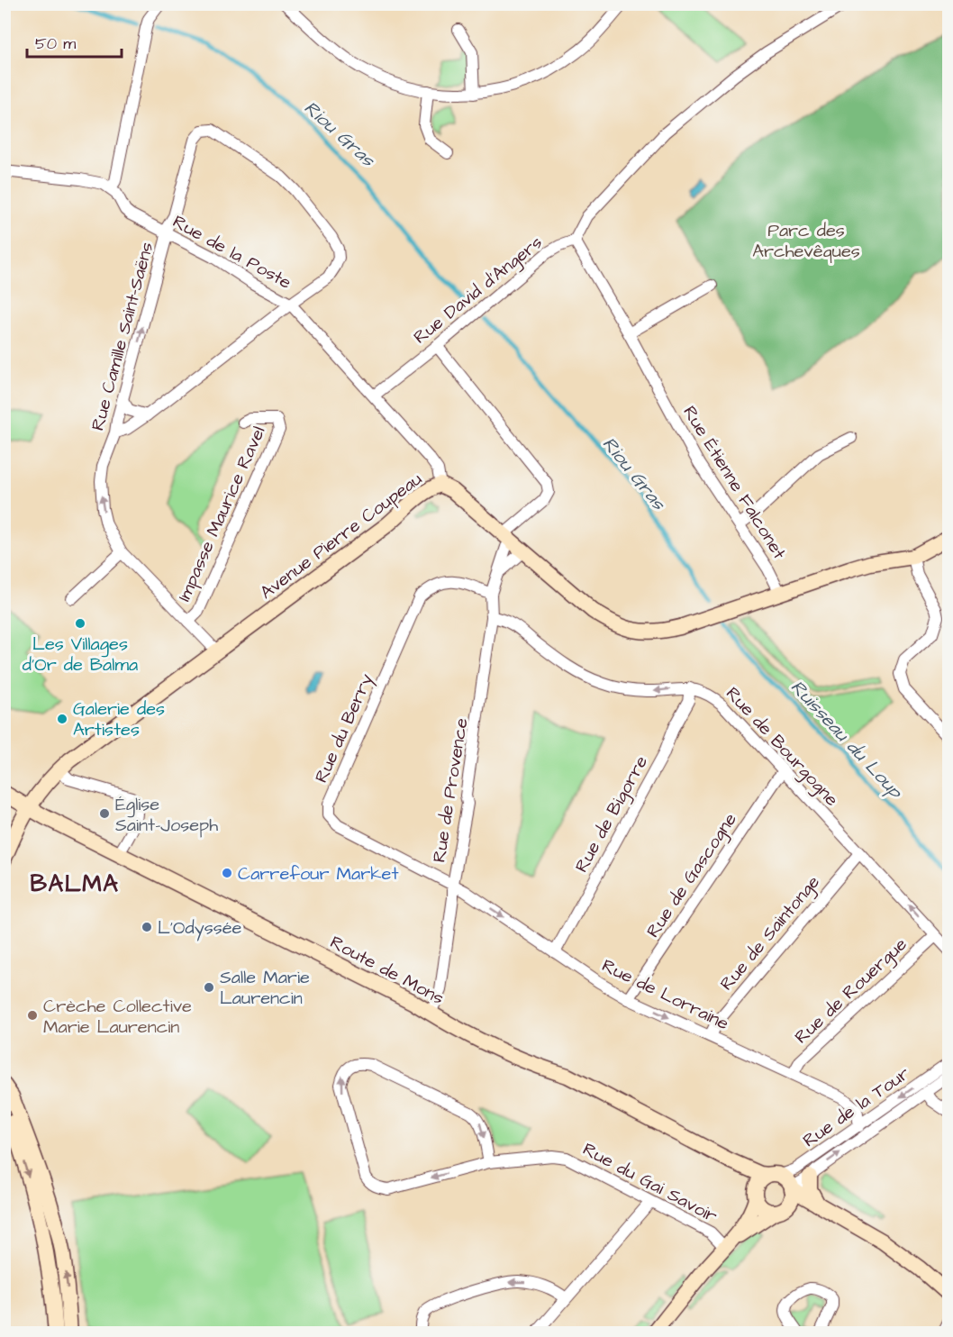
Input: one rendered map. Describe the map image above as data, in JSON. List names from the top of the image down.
{
  "streets": {
    "street": [
      "Rue de la Poste",
      "Rue David d'Angers",
      "Rue Camille Saint-Saëns",
      "Rue Étienne Falconet",
      "Impasse Maurice Ravel",
      "Avenue Pierre Coupeau",
      "Rue du Berry",
      "Rue de Bourgogne",
      "Rue de Provence",
      "Rue de Bigorre",
      "Rue de Gascogne",
      "Rue de Saintonge",
      "Route de Mons",
      "Rue de Rouergue",
      "Rue de Lorraine",
      "Rue de la Tour",
      "Rue du Gai Savoir"
    ]
  },
  "crossings": [
    ["Rue de la Poste", "Rue David d'Angers"],
    ["Rue de la Poste", "Rue Camille Saint-Saëns"],
    ["Rue de la Poste", "Avenue Pierre Coupeau"],
    ["Rue David d'Angers", "Rue Étienne Falconet"],
    ["Rue Camille Saint-Saëns", "Impasse Maurice Ravel"],
    ["Rue Camille Saint-Saëns", "Avenue Pierre Coupeau"],
    ["Rue Étienne Falconet", "Avenue Pierre Coupeau"],
    ["Avenue Pierre Coupeau", "Rue de Provence"],
    ["Avenue Pierre Coupeau", "Route de Mons"],
    ["Rue du Berry", "Rue de Provence"],
    ["Rue du Berry", "Rue de Lorraine"],
    ["Rue de Bourgogne", "Rue de Provence"],
    ["Rue de Bourgogne", "Rue de Bigorre"],
    ["Rue de Bourgogne", "Rue de Gascogne"],
    ["Rue de Bourgogne", "Rue de Saintonge"],
    ["Rue de Bourgogne", "Rue de Rouergue"],
    ["Rue de Provence", "Route de Mons"],
    ["Rue de Provence", "Rue de Lorraine"],
    ["Rue de Bigorre", "Rue de Lorraine"],
    ["Rue de Gascogne", "Rue de Lorraine"],
    ["Rue de Saintonge", "Rue de Lorraine"],
    ["Route de Mons", "Rue de la Tour"],
    ["Rue de Rouergue", "Rue de Lorraine"],
    ["Rue de Lorraine", "Rue de la Tour"]
  ],
  "one_way": ["Rue de Bourgogne", "Rue de Lorraine"],
  "districts": ["BALMA"],
  "water": ["Riou Gras", "Ruisseau du Loup"],
  "parks": ["Parc des Archevêques"],
  "places": [
    "Les Villages d'Or de Balma",
    "Galerie des Artistes",
    "Église Saint-Joseph",
    "Carrefour Market",
    "L'Odyssée",
    "Salle Marie Laurencin",
    "Crèche Collective Marie Laurencin"
  ],
  "scale_bar": "50 m"
}
